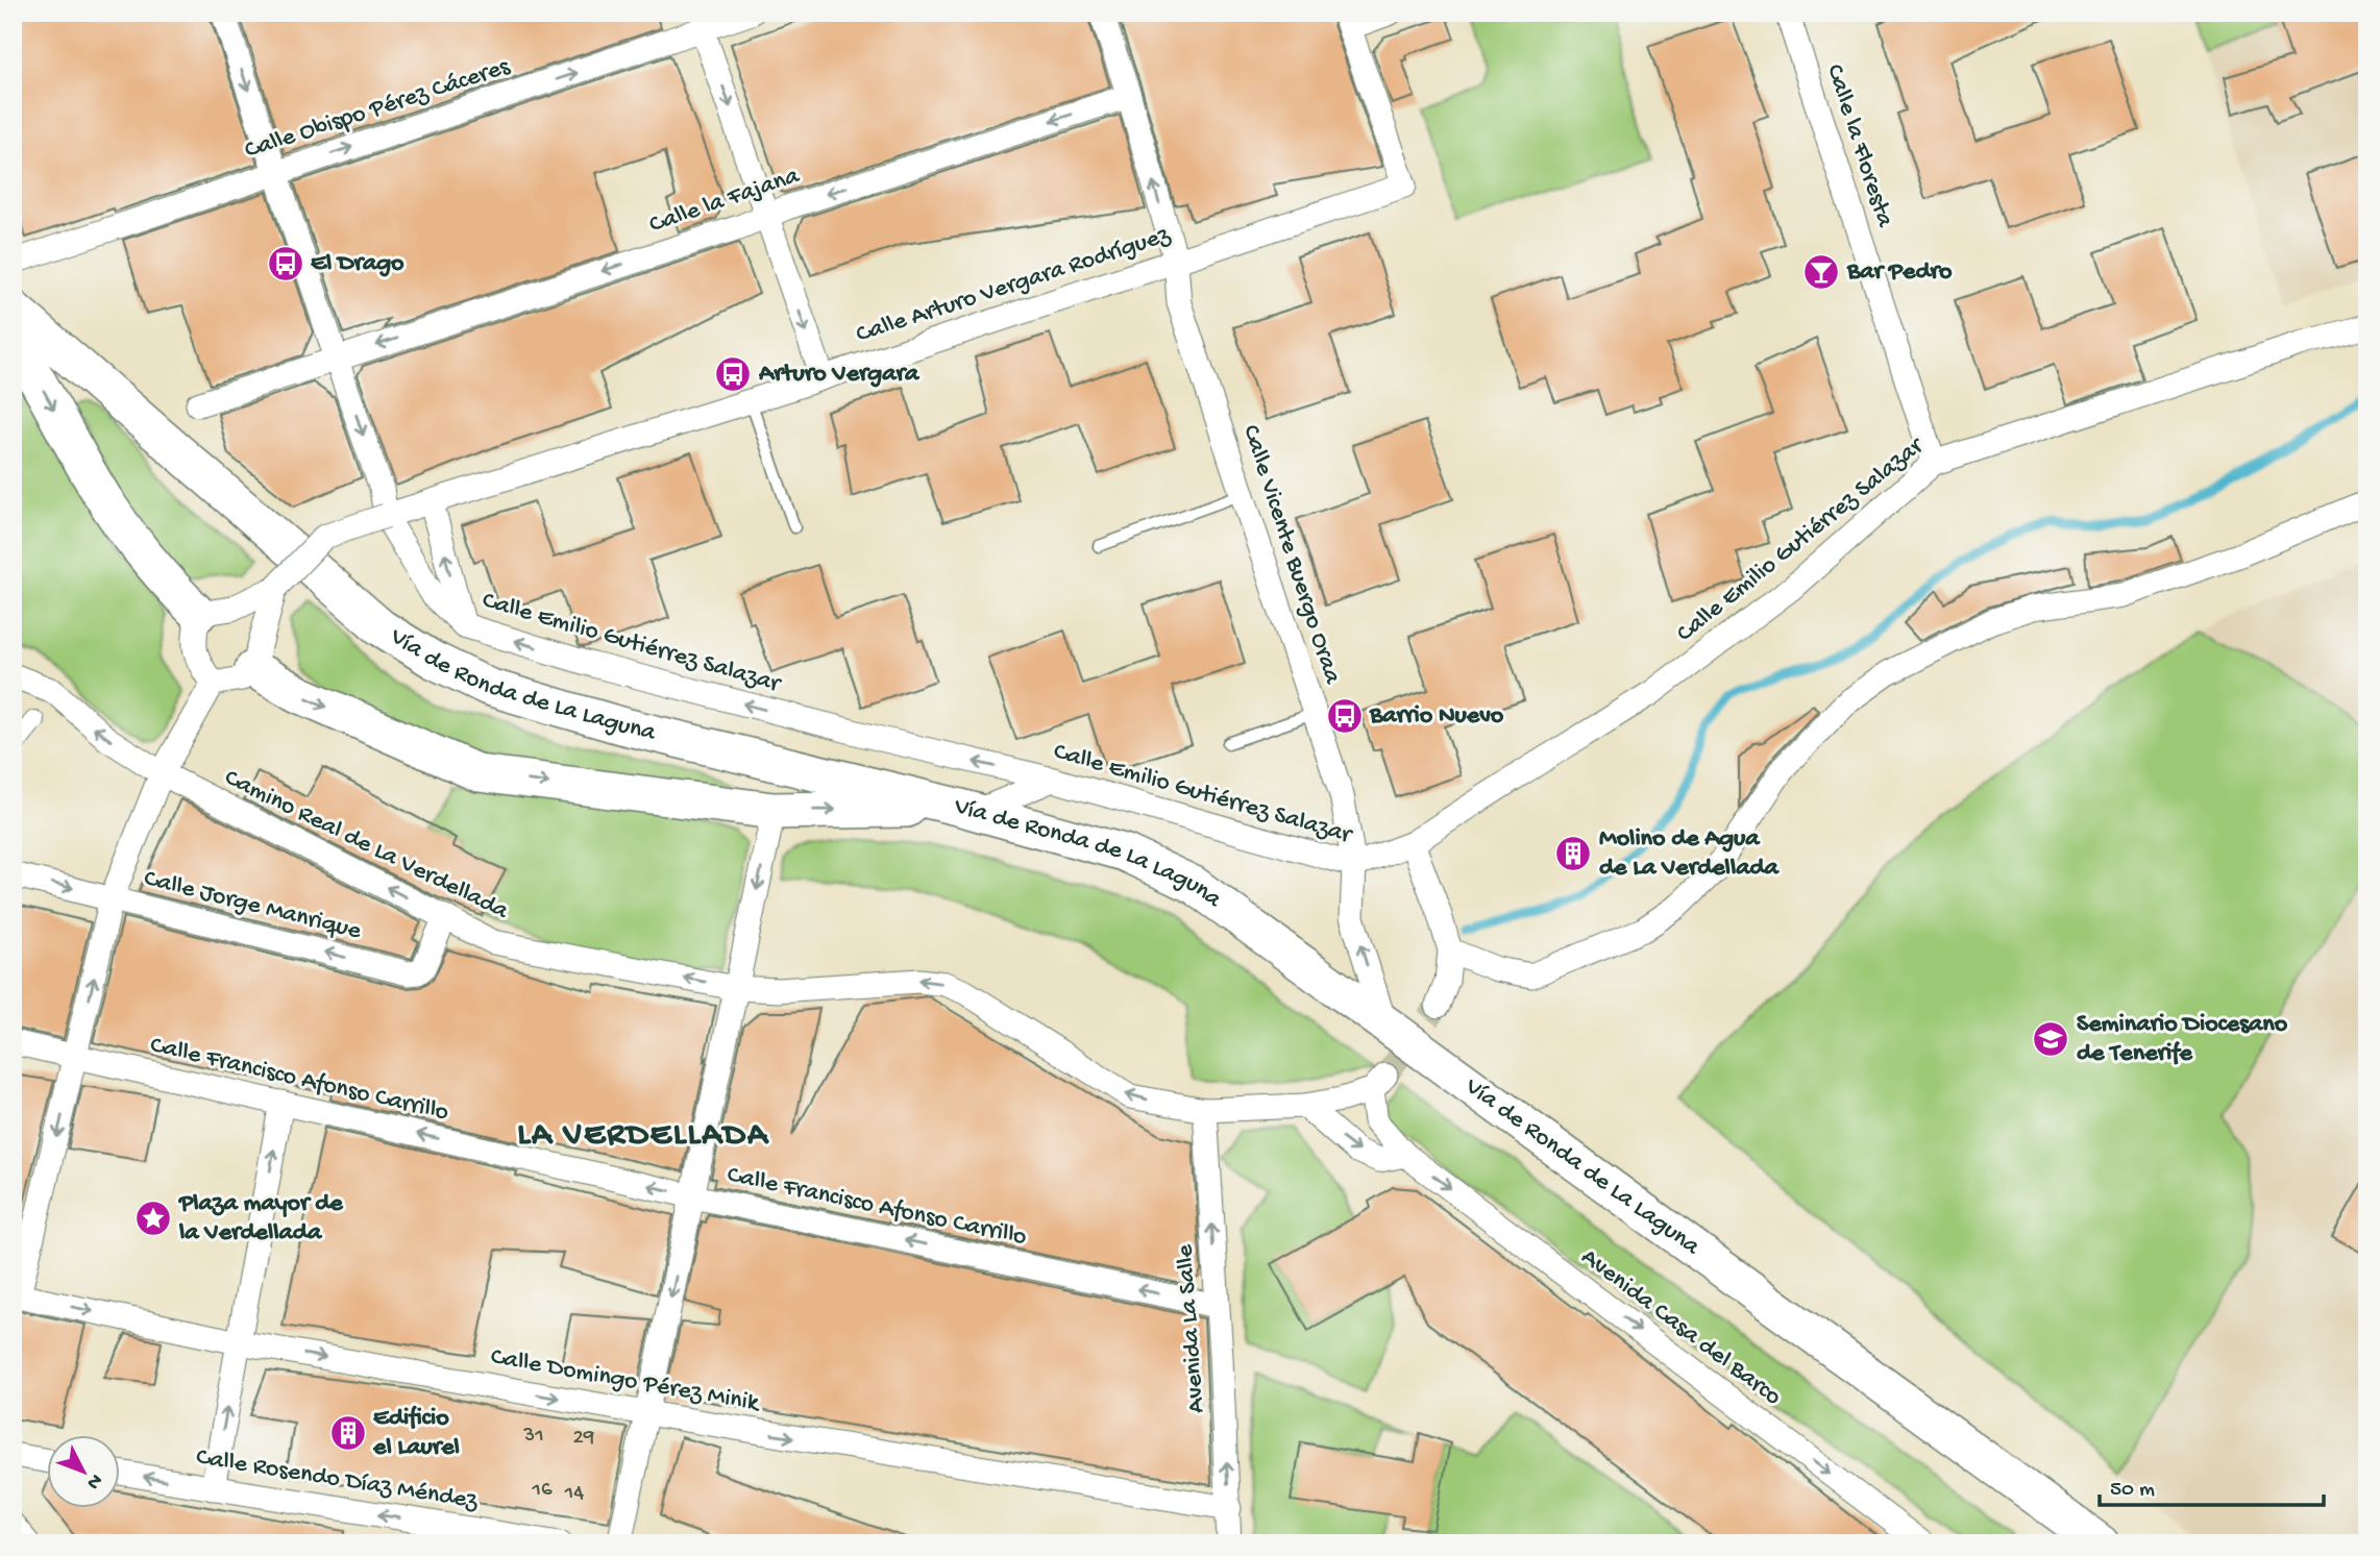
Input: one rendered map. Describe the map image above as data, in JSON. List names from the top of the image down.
{
  "streets": {
    "main road": ["Vía de Ronda de La Laguna"],
    "street": [
      "Calle Obispo Pérez Cáceres",
      "Calle la Floresta",
      "Calle la Fajana",
      "Calle Arturo Vergara Rodríguez",
      "Calle Emilio Gutiérrez Salazar",
      "Calle Vicente Buergo Oraa",
      "Camino Real de La Verdellada",
      "Calle Jorge Manrique",
      "Calle Francisco Afonso Carrillo",
      "Avenida Casa del Barco",
      "Avenida La Salle",
      "Calle Domingo Pérez Minik",
      "Calle Rosendo Díaz Méndez"
    ]
  },
  "crossings": [
    ["Calle Obispo Pérez Cáceres", "Calle Emilio Gutiérrez Salazar"],
    ["Calle la Floresta", "Calle Emilio Gutiérrez Salazar"],
    ["Calle la Fajana", "Calle Emilio Gutiérrez Salazar"],
    ["Calle la Fajana", "Calle Vicente Buergo Oraa"],
    ["Calle Arturo Vergara Rodríguez", "Calle Emilio Gutiérrez Salazar"],
    ["Calle Arturo Vergara Rodríguez", "Calle Vicente Buergo Oraa"],
    ["Calle Emilio Gutiérrez Salazar", "Calle Vicente Buergo Oraa"],
    ["Calle Vicente Buergo Oraa", "Vía de Ronda de La Laguna"],
    ["Camino Real de La Verdellada", "Calle Jorge Manrique"],
    ["Camino Real de La Verdellada", "Avenida Casa del Barco"],
    ["Camino Real de La Verdellada", "Avenida La Salle"],
    ["Calle Francisco Afonso Carrillo", "Avenida La Salle"],
    ["Avenida La Salle", "Calle Domingo Pérez Minik"]
  ],
  "one_way": [
    "Calle Obispo Pérez Cáceres",
    "Calle la Fajana",
    "Camino Real de La Verdellada",
    "Calle Francisco Afonso Carrillo",
    "Avenida Casa del Barco",
    "Avenida La Salle",
    "Calle Domingo Pérez Minik",
    "Calle Rosendo Díaz Méndez"
  ],
  "districts": ["LA VERDELLADA"],
  "places": {
    "bus stop": ["El Drago", "Arturo Vergara", "Barrio Nuevo"],
    "bar": ["Bar Pedro"],
    "building": ["Molino de Agua de La Verdellada", "Edificio el Laurel"],
    "school or university": ["Seminario Diocesano de Tenerife"],
    "place": ["Plaza mayor de la Verdellada"]
  },
  "house_numbers": [
    "31",
    "29",
    "16",
    "14"
  ],
  "scale_bar": "50 m",
  "north": "bottom right"
}
